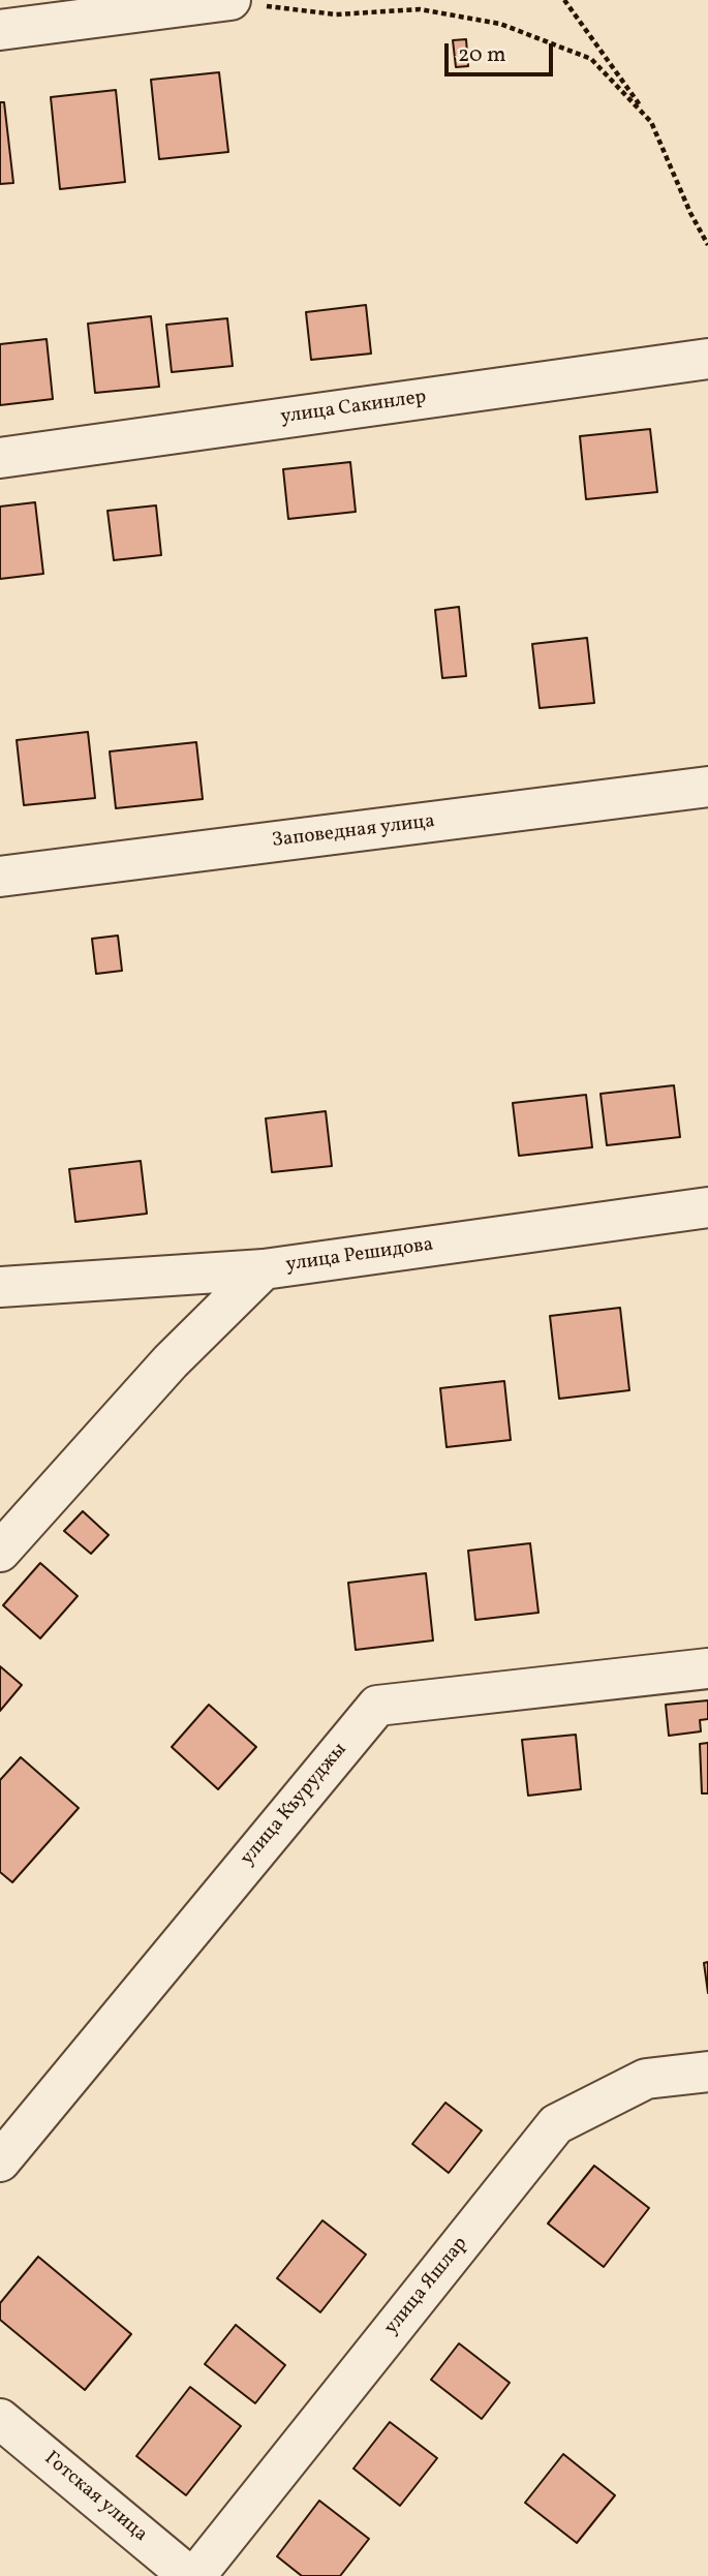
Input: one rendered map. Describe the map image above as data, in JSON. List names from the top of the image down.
{
  "streets": {
    "street": [
      "улица Сакинлер",
      "Заповедная улица",
      "улица Решидова",
      "улица Къуруджы",
      "улица Яшлар",
      "Готская улица"
    ]
  },
  "scale_bar": "20 m"
}
